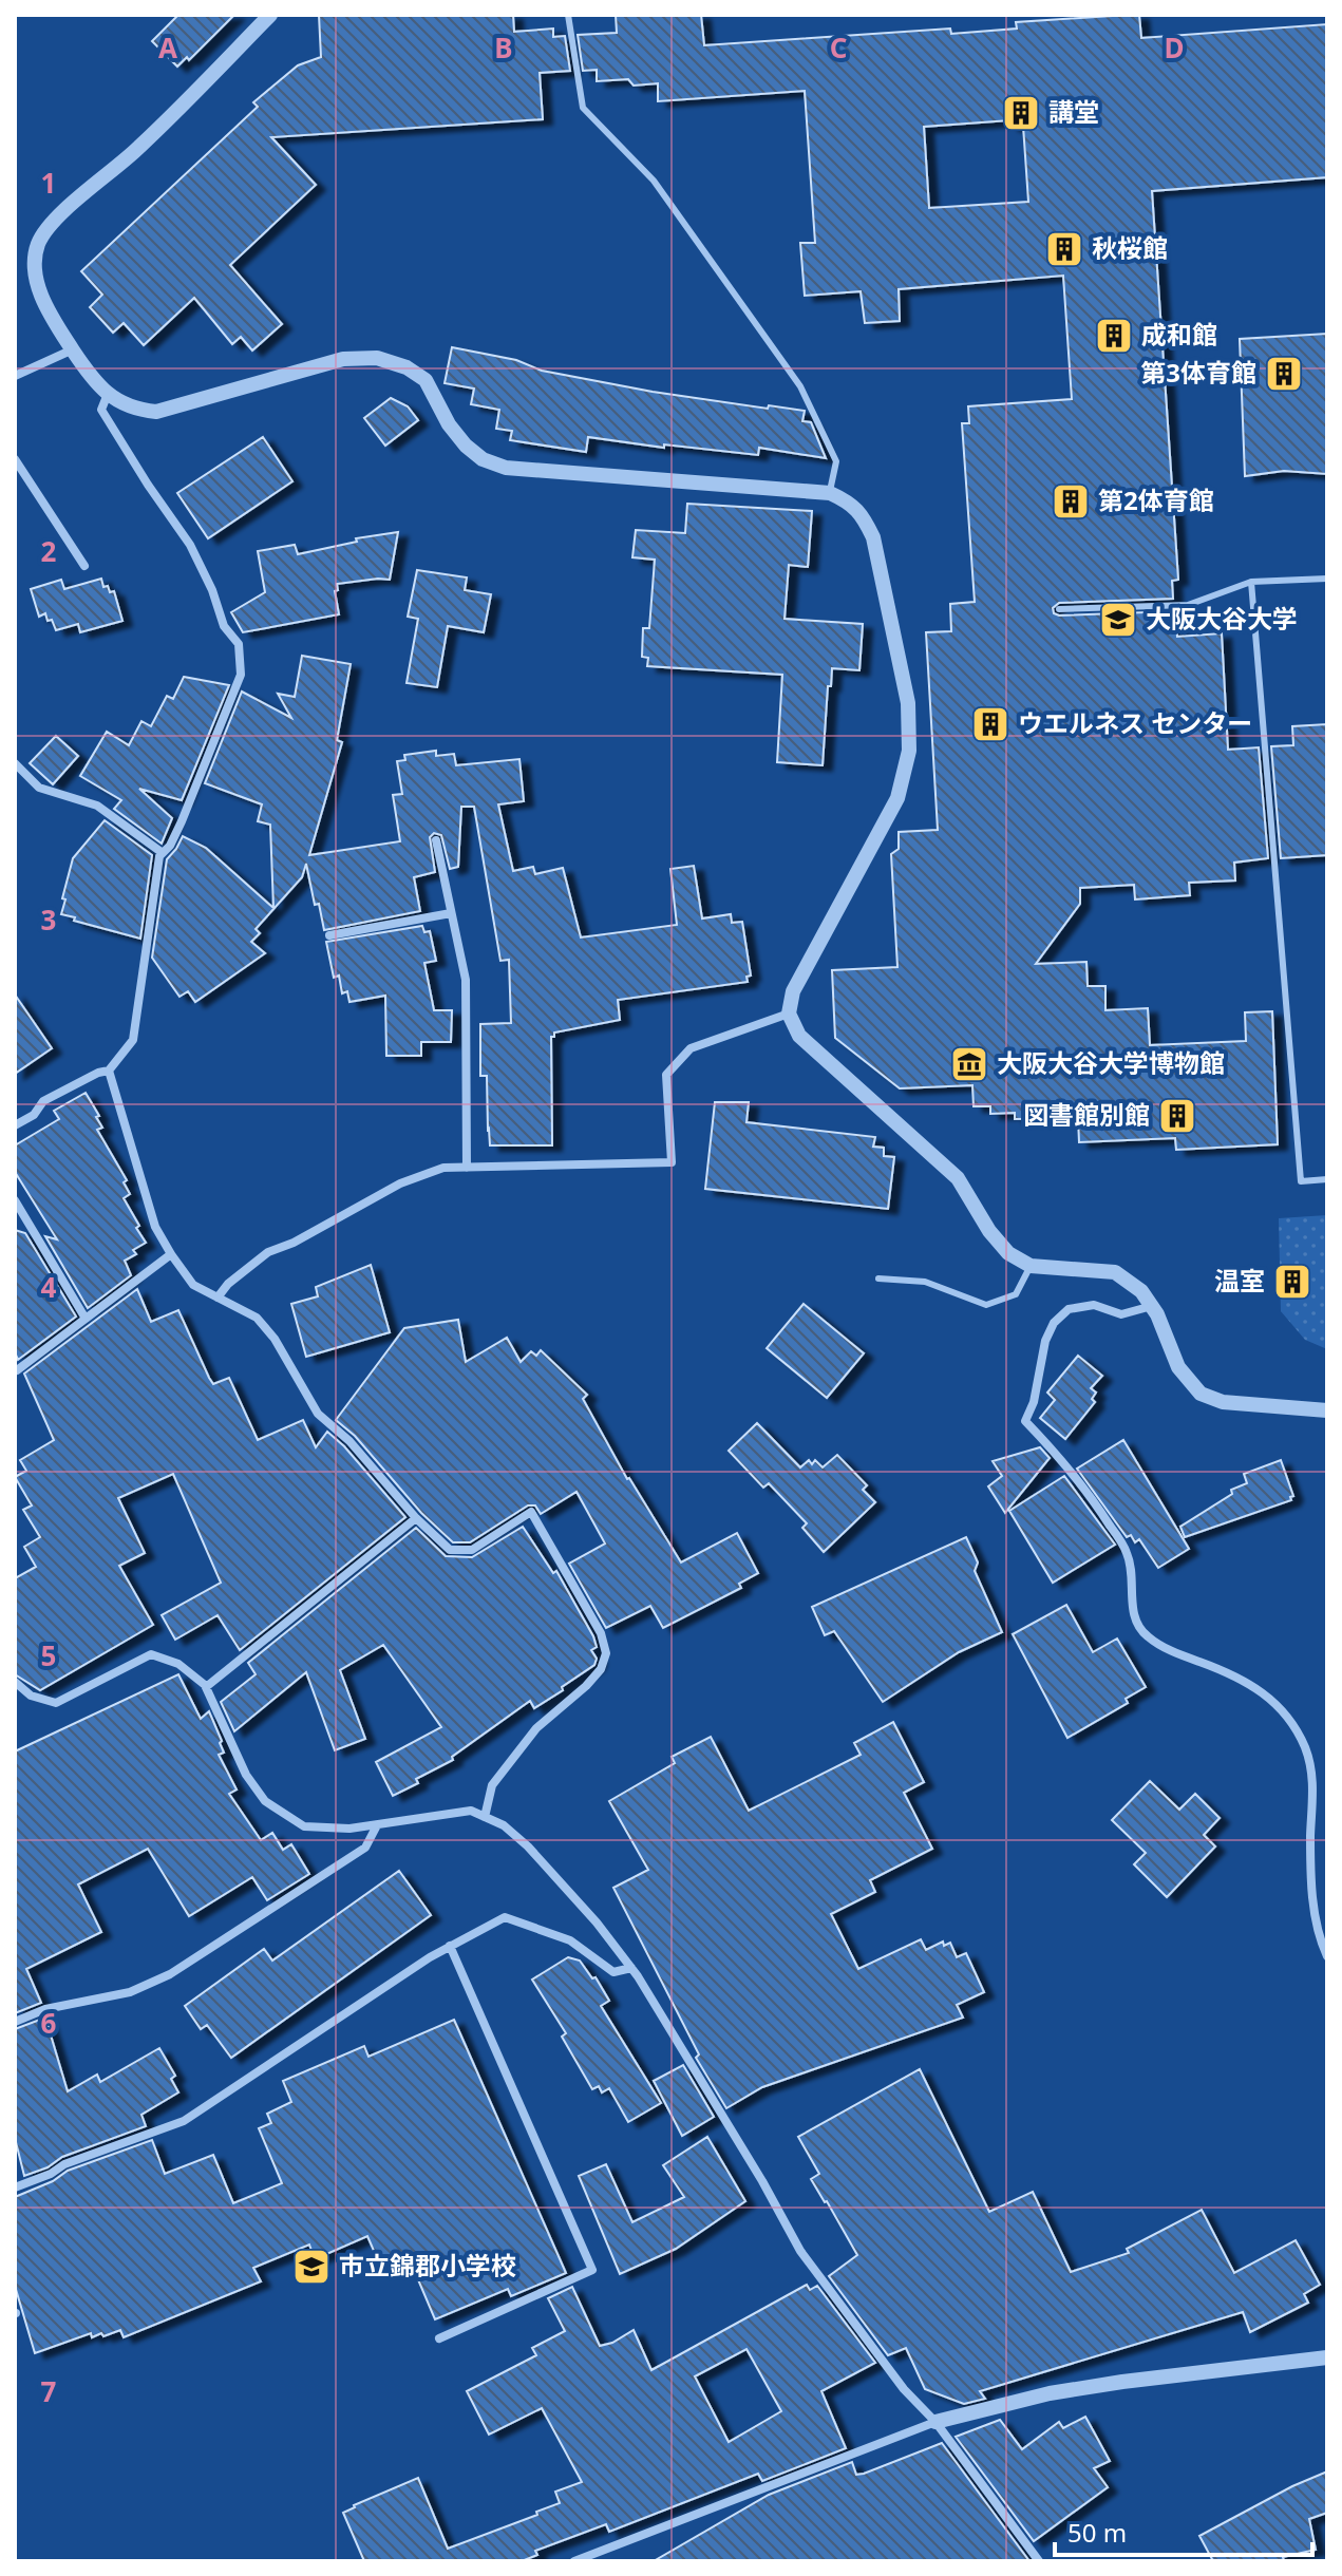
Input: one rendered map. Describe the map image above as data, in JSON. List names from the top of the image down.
{
  "places": {
    "building": [
      "講堂",
      "秋桜館",
      "成和館",
      "第3体育館",
      "第2体育館",
      "ウエルネス センター",
      "図書館別館",
      "温室"
    ],
    "school or university": ["大阪大谷大学", "市立錦郡小学校"],
    "museum": ["大阪大谷大学博物館"]
  },
  "scale_bar": "50 m",
  "grid": {
    "columns": [
      "A",
      "B",
      "C",
      "D"
    ],
    "rows": [
      "1",
      "2",
      "3",
      "4",
      "5",
      "6",
      "7"
    ]
  }
}
